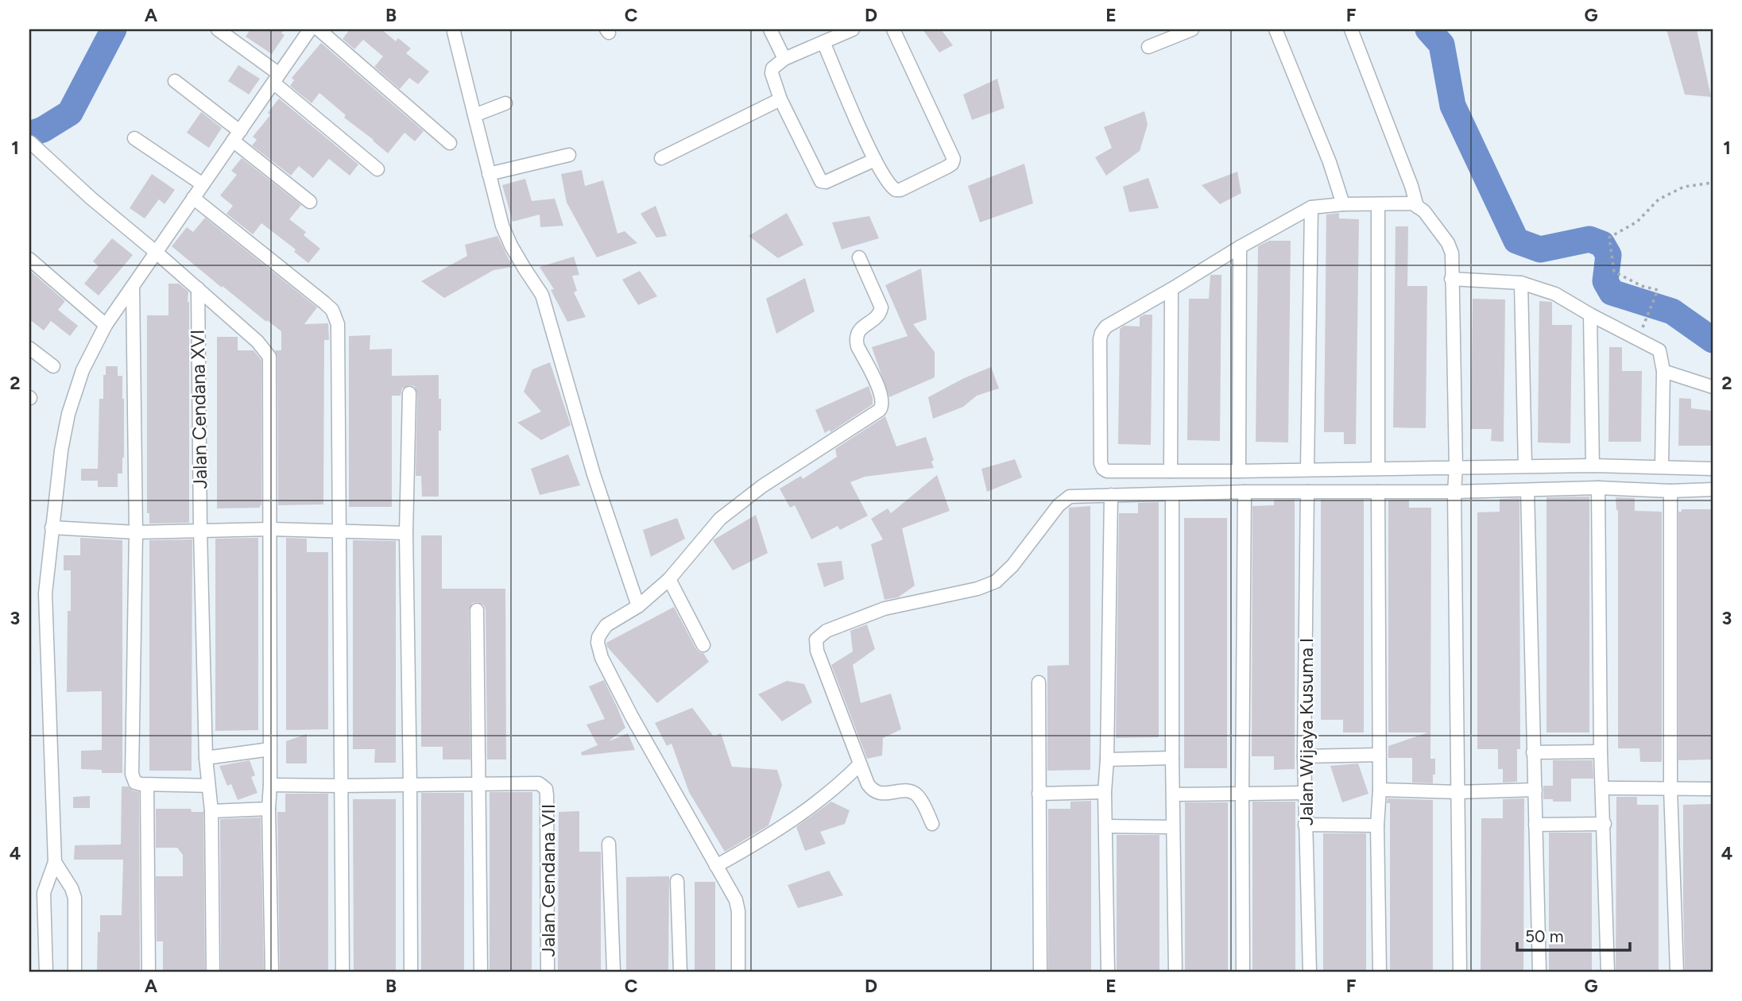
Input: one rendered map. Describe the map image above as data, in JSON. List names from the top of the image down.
{
  "streets": {
    "street": ["Jalan Cendana XVI", "Jalan Wijaya Kusuma I", "Jalan Cendana VII"]
  },
  "scale_bar": "50 m",
  "grid": {
    "columns": [
      "A",
      "B",
      "C",
      "D",
      "E",
      "F",
      "G"
    ],
    "rows": [
      "1",
      "2",
      "3",
      "4"
    ]
  }
}
